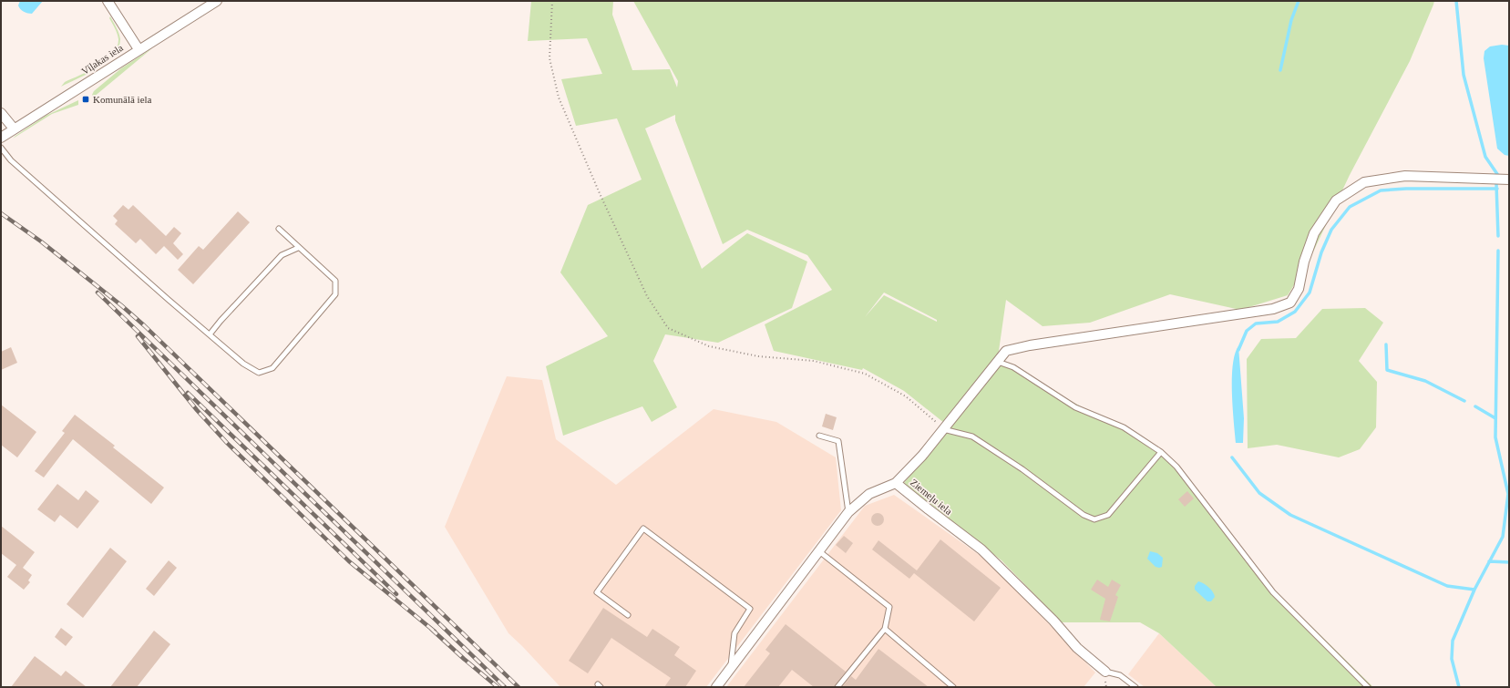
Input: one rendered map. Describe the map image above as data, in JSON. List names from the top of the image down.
{
  "streets": {
    "street": ["Viļakas iela", "Ziemeļu iela"]
  },
  "places": {
    "transit": ["Komunālā iela"]
  }
}
